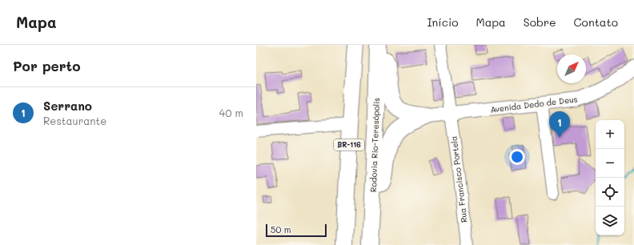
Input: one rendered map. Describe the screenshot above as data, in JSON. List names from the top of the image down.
{
  "streets": {
    "highway": ["BR-116", "Rodovia Rio-Teresópolis"],
    "main road": ["Avenida Dedo de Deus"],
    "street": ["Rua Francisco Portela"]
  },
  "crossings": [
    ["Avenida Dedo de Deus", "Rua Francisco Portela"]
  ],
  "scale_bar": "50 m",
  "north": "top right",
  "page": {
    "header": "Mapa",
    "nav": [
      "Início",
      "Mapa",
      "Sobre",
      "Contato"
    ],
    "heading": "Por perto",
    "list": [
      {
        "mark": "1",
        "name": "Serrano",
        "note": "Restaurante",
        "value": "40 m"
      }
    ],
    "pins": "1",
    "map_buttons": ["+", "−"],
    "scale": "50 m"
  }
}
